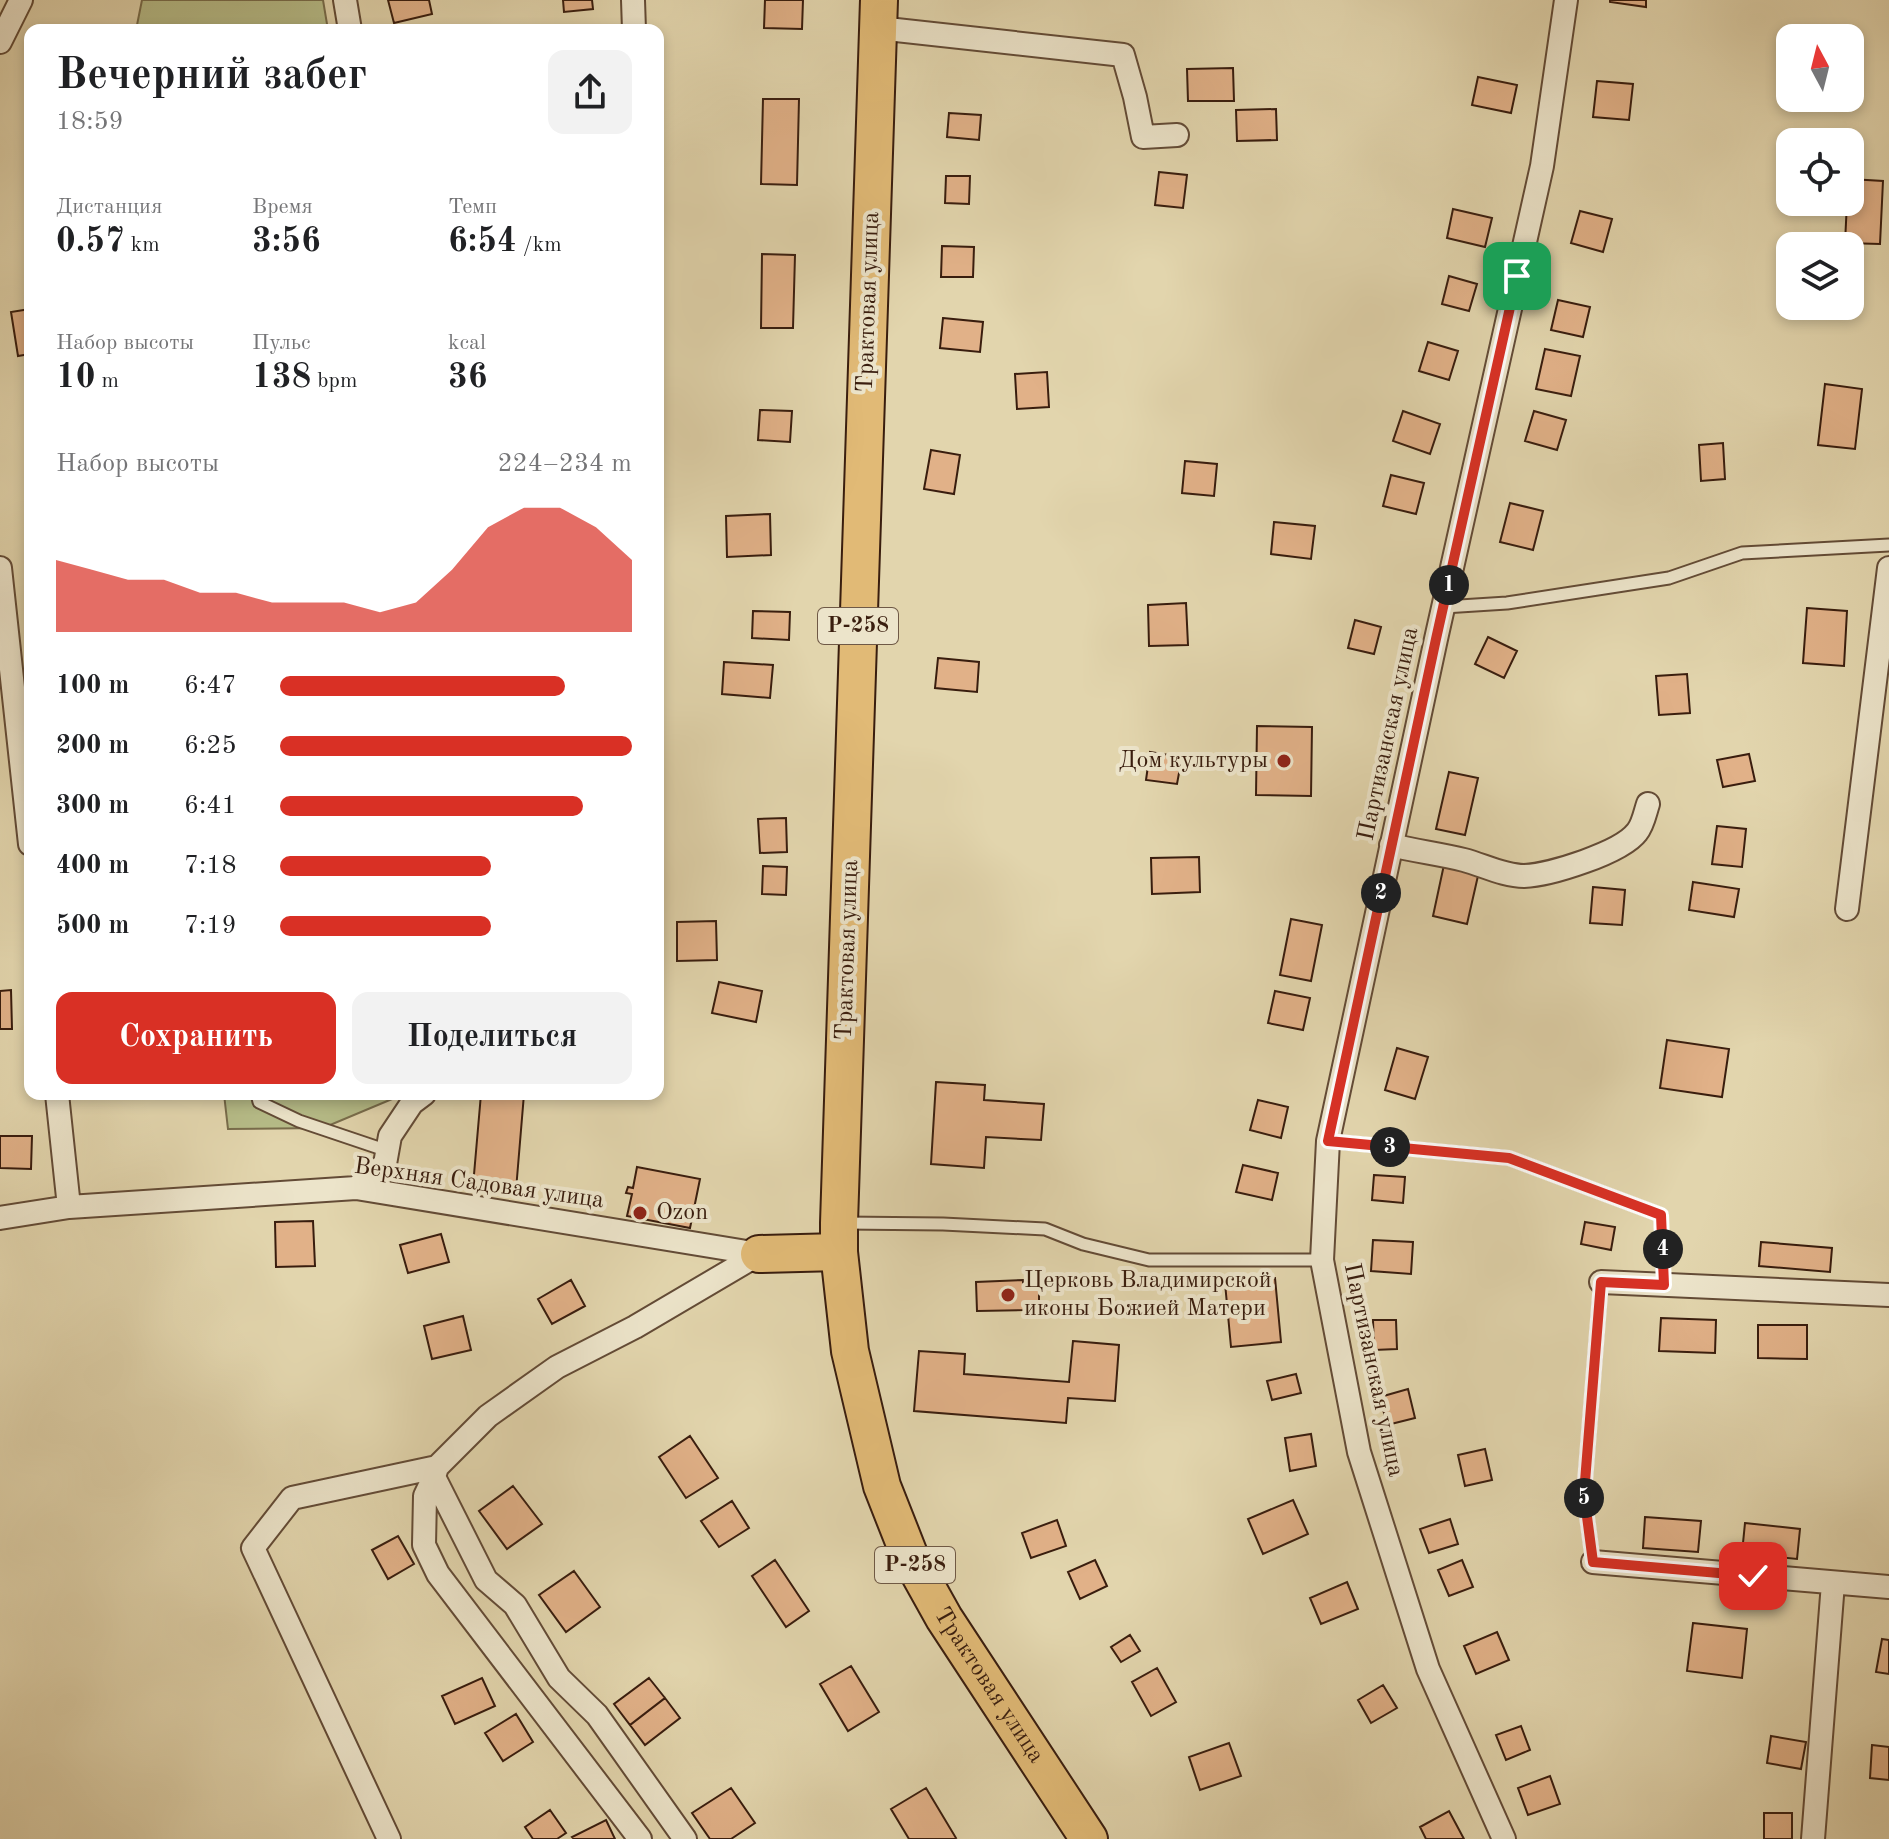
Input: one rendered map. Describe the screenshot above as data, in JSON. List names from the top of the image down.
{
  "streets": {
    "highway": ["Трактовая улица", "Р-258"],
    "street": ["Партизанская улица", "Верхняя Садовая улица"]
  },
  "places": ["Дом культуры", "Ozon", "Церковь Владимирской иконы Божией Матери"],
  "north": "top",
  "page": {
    "heading": ["Вечерний забег", "18:59"],
    "stats": [
      ["Дистанция", "0.57 km"],
      ["Время", "3:56"],
      ["Темп", "6:54 /km"],
      ["Набор высоты", "10 m"],
      ["Пульс", "138 bpm"],
      ["kcal", "36"]
    ],
    "chart": ["Набор высоты", "224–234 m"],
    "pins": [
      "1",
      "2",
      "3",
      "4",
      "5"
    ],
    "list": [
      {
        "name": "100 m",
        "note": "6:47"
      },
      {
        "name": "200 m",
        "note": "6:25"
      },
      {
        "name": "300 m",
        "note": "6:41"
      },
      {
        "name": "400 m",
        "note": "7:18"
      },
      {
        "name": "500 m",
        "note": "7:19"
      }
    ],
    "buttons": ["Сохранить", "Поделиться"]
  }
}
